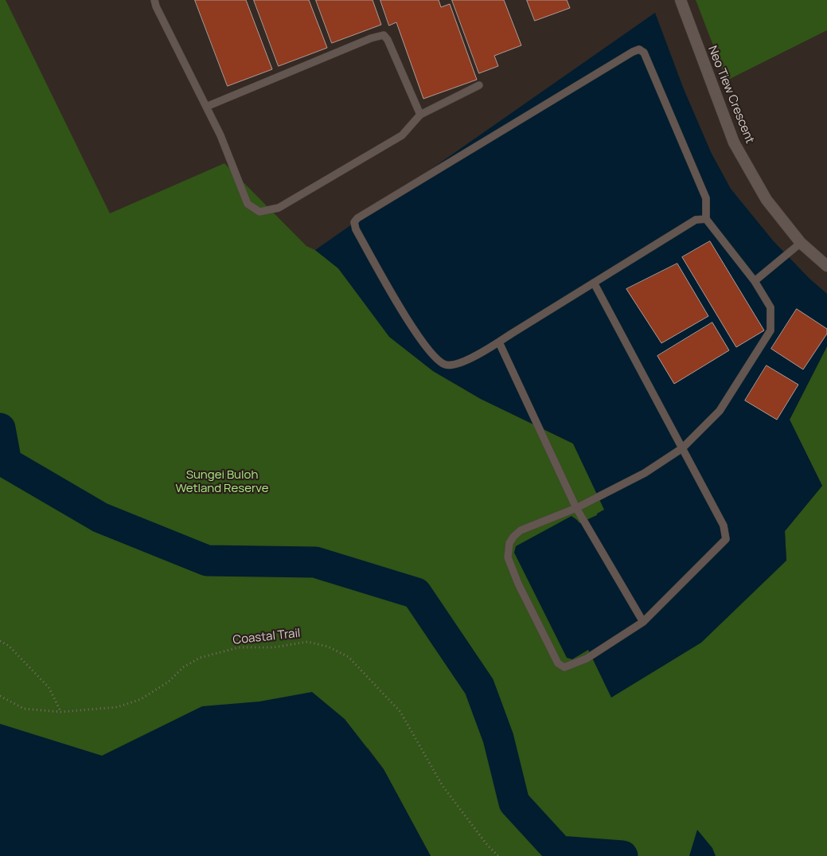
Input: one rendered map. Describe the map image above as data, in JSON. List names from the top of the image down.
{
  "streets": {
    "street": ["Neo Tiew Crescent"],
    "path": ["Coastal Trail"]
  },
  "parks": ["Sungei Buloh Wetland Reserve"]
}
